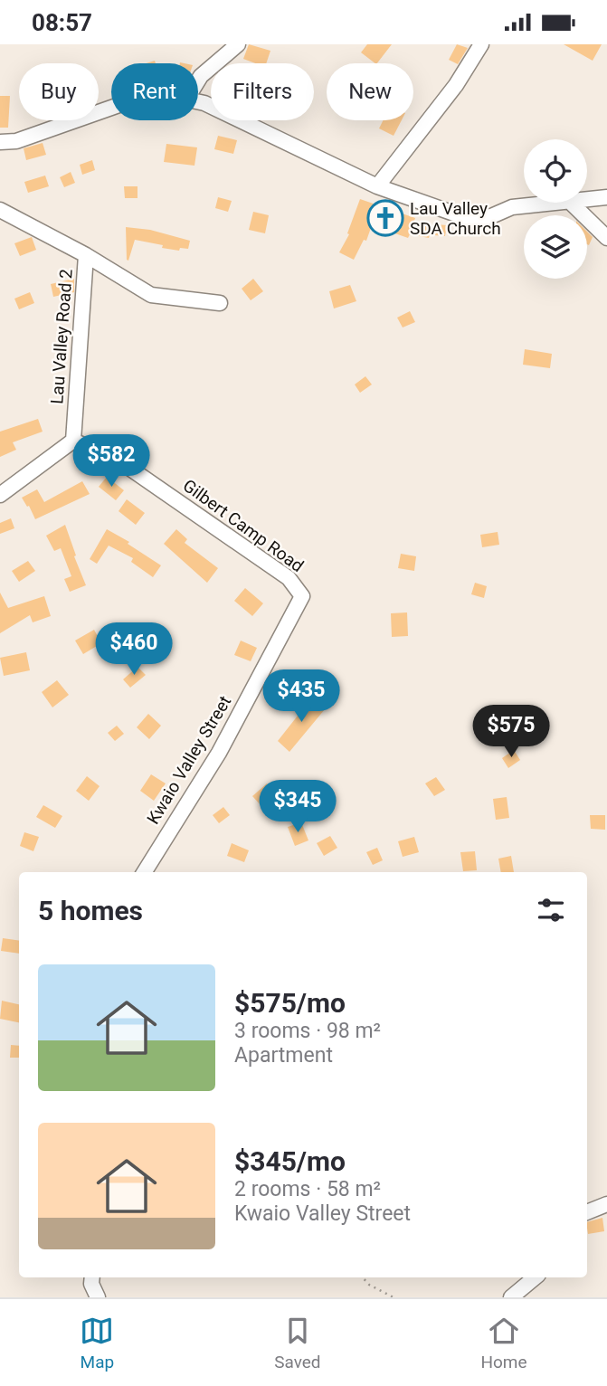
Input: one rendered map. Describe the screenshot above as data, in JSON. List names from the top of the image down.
{
  "streets": {
    "street": ["Lau Valley Road 2", "Gilbert Camp Road", "Kwaio Valley Street"]
  },
  "crossings": [
    ["Lau Valley Road 2", "Gilbert Camp Road"],
    ["Gilbert Camp Road", "Kwaio Valley Street"]
  ],
  "places": {
    "church": ["Lau Valley SDA Church"]
  },
  "page": {
    "status": "08:57",
    "chip": [
      "Buy",
      "Rent",
      "Filters",
      "New"
    ],
    "price": [
      "$582",
      "$460",
      "$435",
      "$575",
      "$345"
    ],
    "heading": "5 homes",
    "list": [
      {
        "name": "$575/mo",
        "note": "3 rooms · 98 m² · Apartment"
      },
      {
        "name": "$345/mo",
        "note": "2 rooms · 58 m² · Kwaio Valley Street"
      }
    ],
    "tabs": ["Map", "Saved", "Home"]
  }
}
